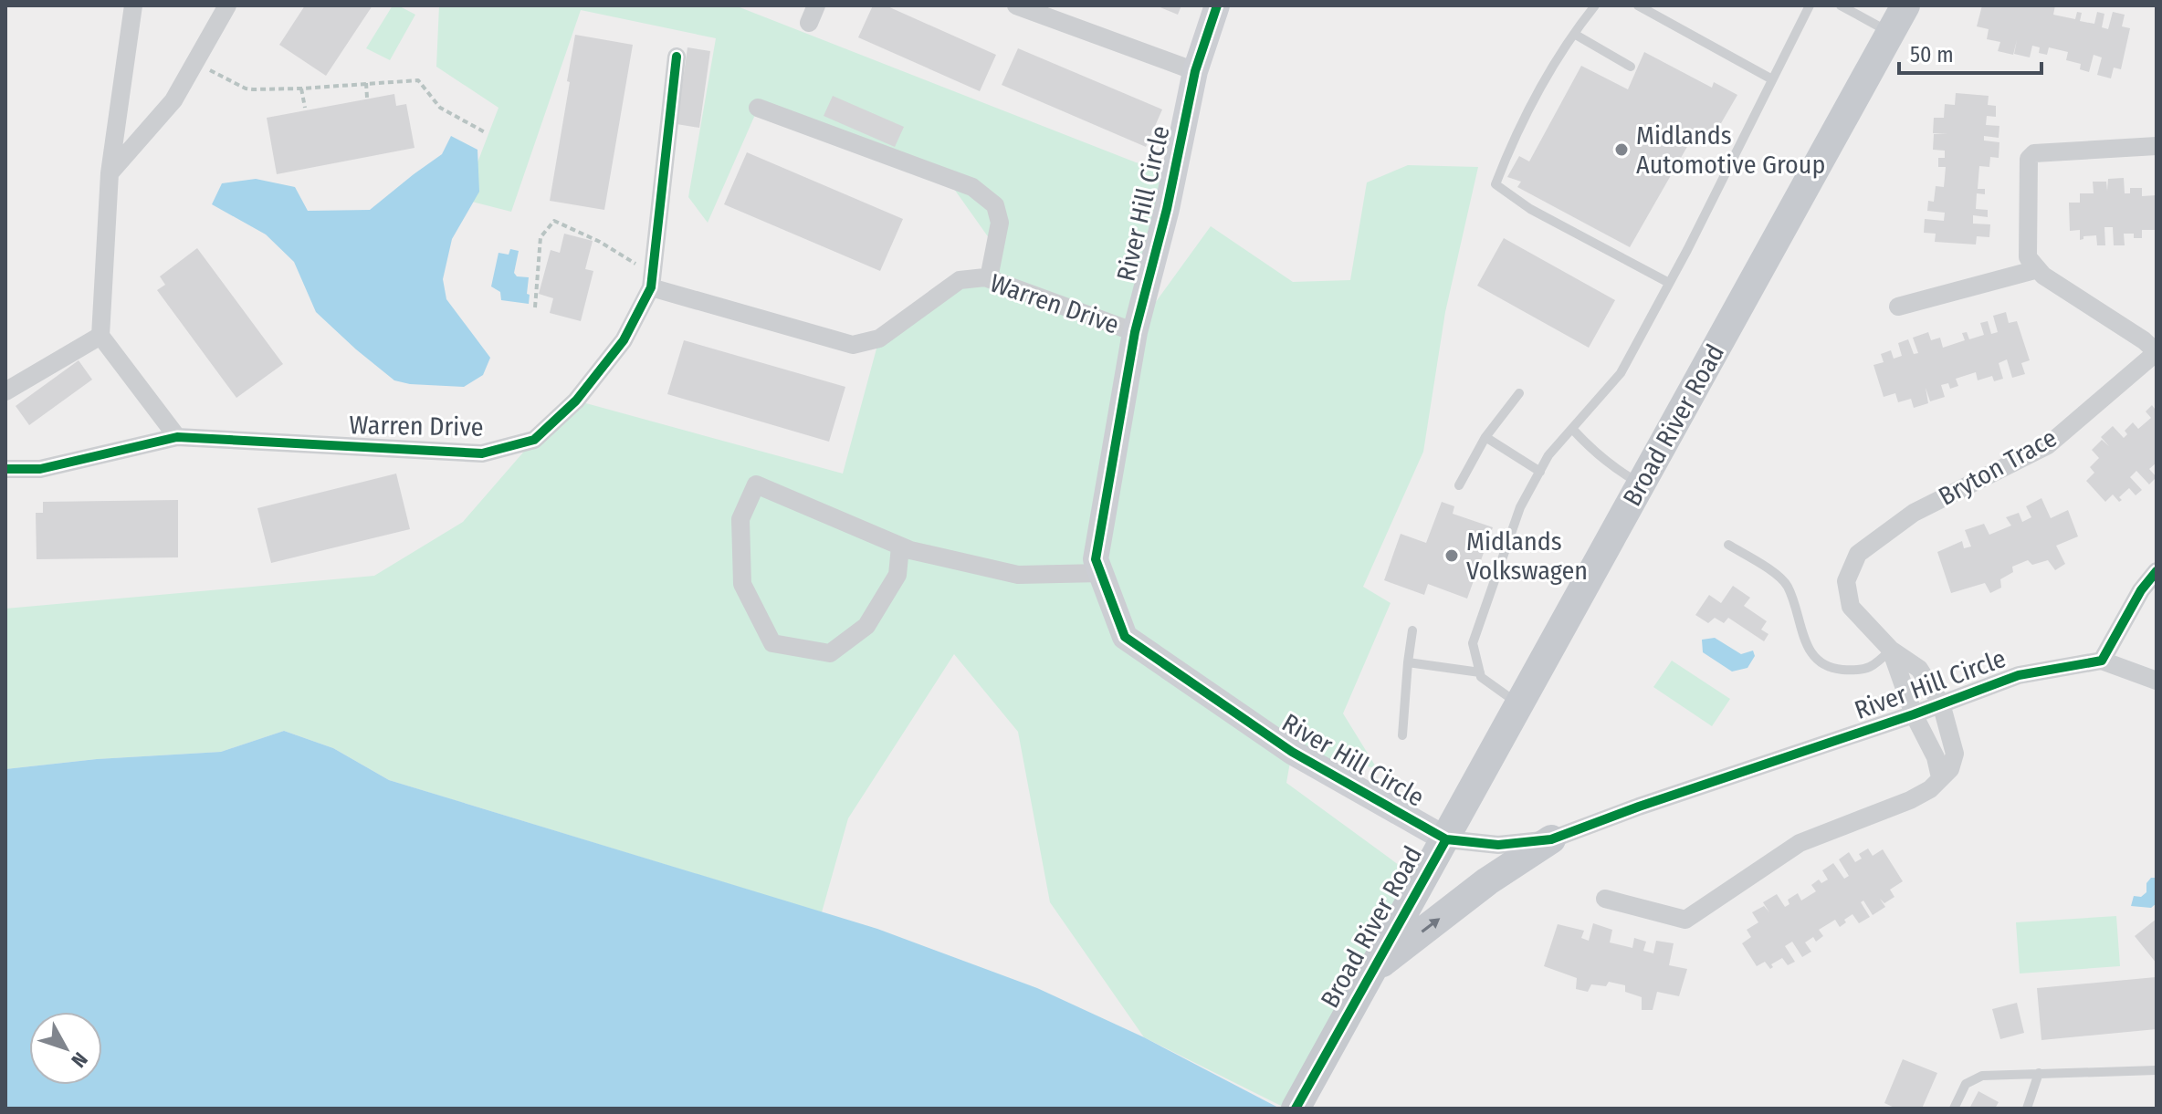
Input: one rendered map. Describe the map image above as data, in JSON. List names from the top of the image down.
{
  "streets": {
    "main road": ["Broad River Road"],
    "street": ["River Hill Circle", "Warren Drive", "Bryton Trace"]
  },
  "crossings": [
    ["River Hill Circle", "Warren Drive"],
    ["River Hill Circle", "Broad River Road"],
    ["River Hill Circle", "Bryton Trace"]
  ],
  "places": ["Midlands Automotive Group", "Midlands Volkswagen"],
  "scale_bar": "50 m",
  "north": "bottom right"
}
